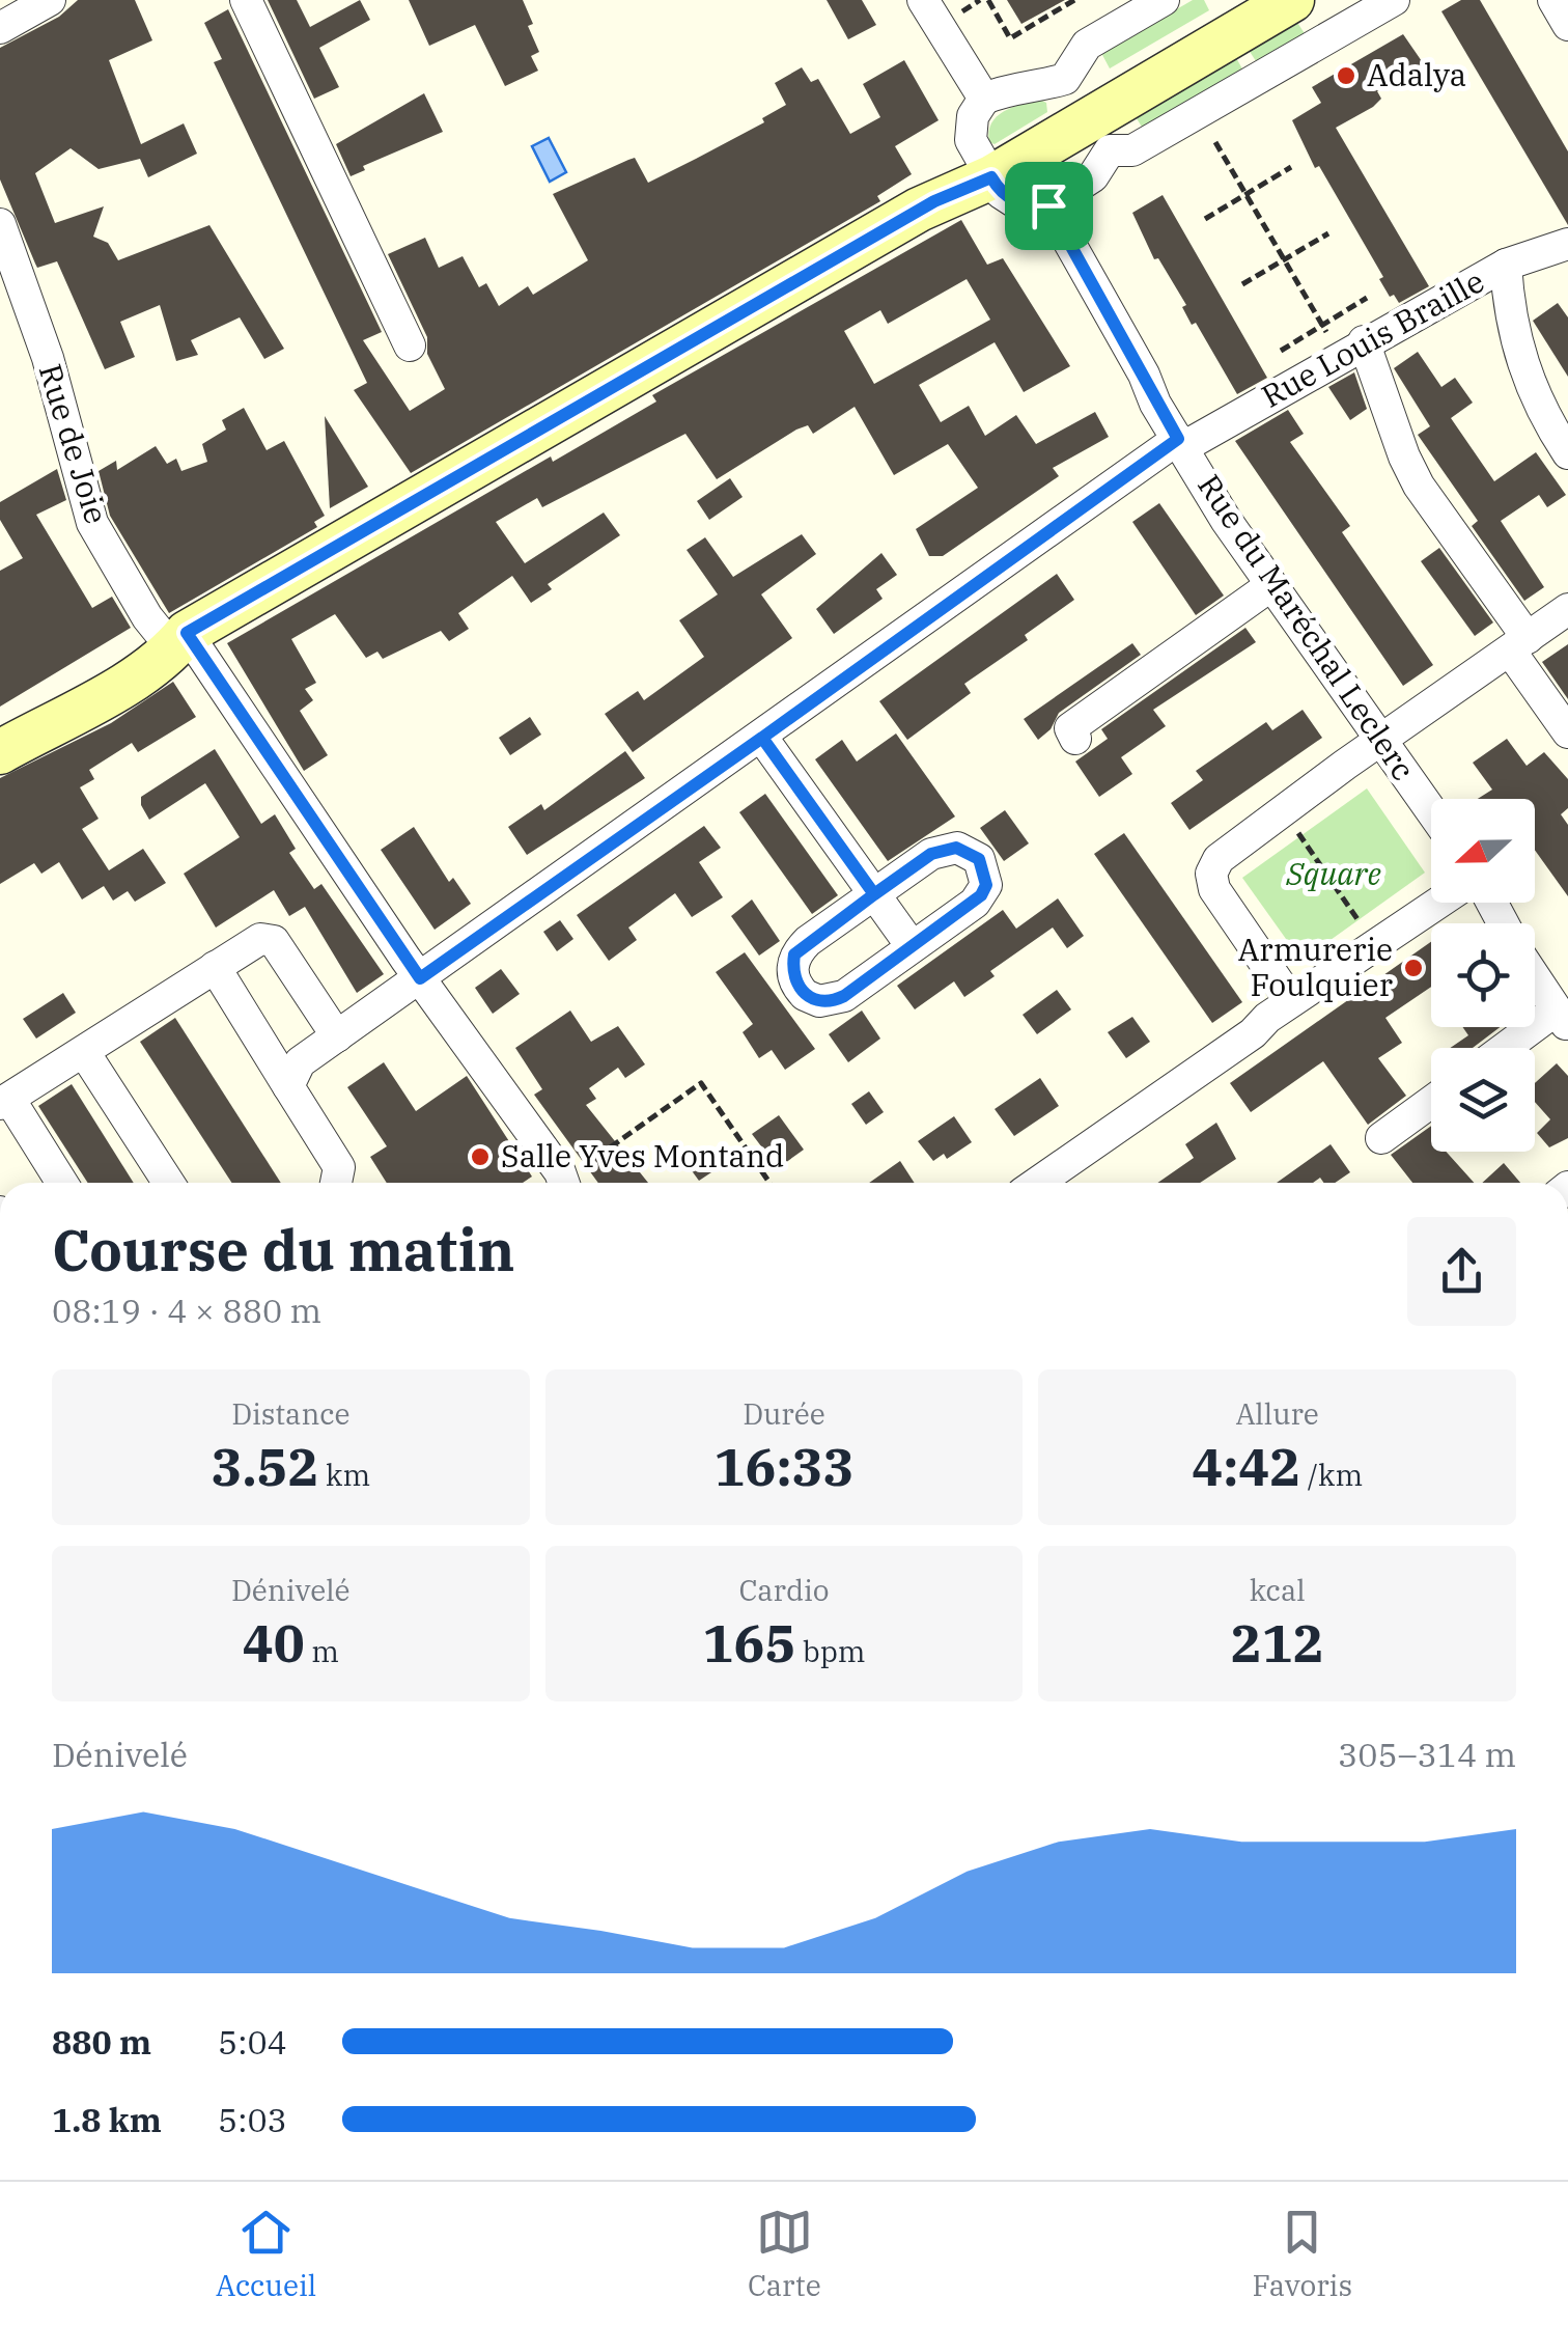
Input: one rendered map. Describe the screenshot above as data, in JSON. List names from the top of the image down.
{
  "streets": {
    "street": ["Rue Louis Braille", "Rue de Joie", "Rue du Maréchal Leclerc"]
  },
  "crossings": [
    ["Rue Louis Braille", "Rue de Joie"],
    ["Rue Louis Braille", "Rue du Maréchal Leclerc"]
  ],
  "parks": ["Square"],
  "places": ["Adalya", "Armurerie Foulquier", "Salle Yves Montand"],
  "north": "left",
  "page": {
    "heading": ["Course du matin", "08:19 · 4 × 880 m"],
    "stats": [
      ["Distance", "3.52 km"],
      ["Durée", "16:33"],
      ["Allure", "4:42 /km"],
      ["Dénivelé", "40 m"],
      ["Cardio", "165 bpm"],
      ["kcal", "212"]
    ],
    "chart": ["Dénivelé", "305–314 m"],
    "list": [
      {
        "name": "880 m",
        "note": "5:04"
      },
      {
        "name": "1.8 km",
        "note": "5:03"
      }
    ],
    "tabs": ["Accueil", "Carte", "Favoris"]
  }
}
